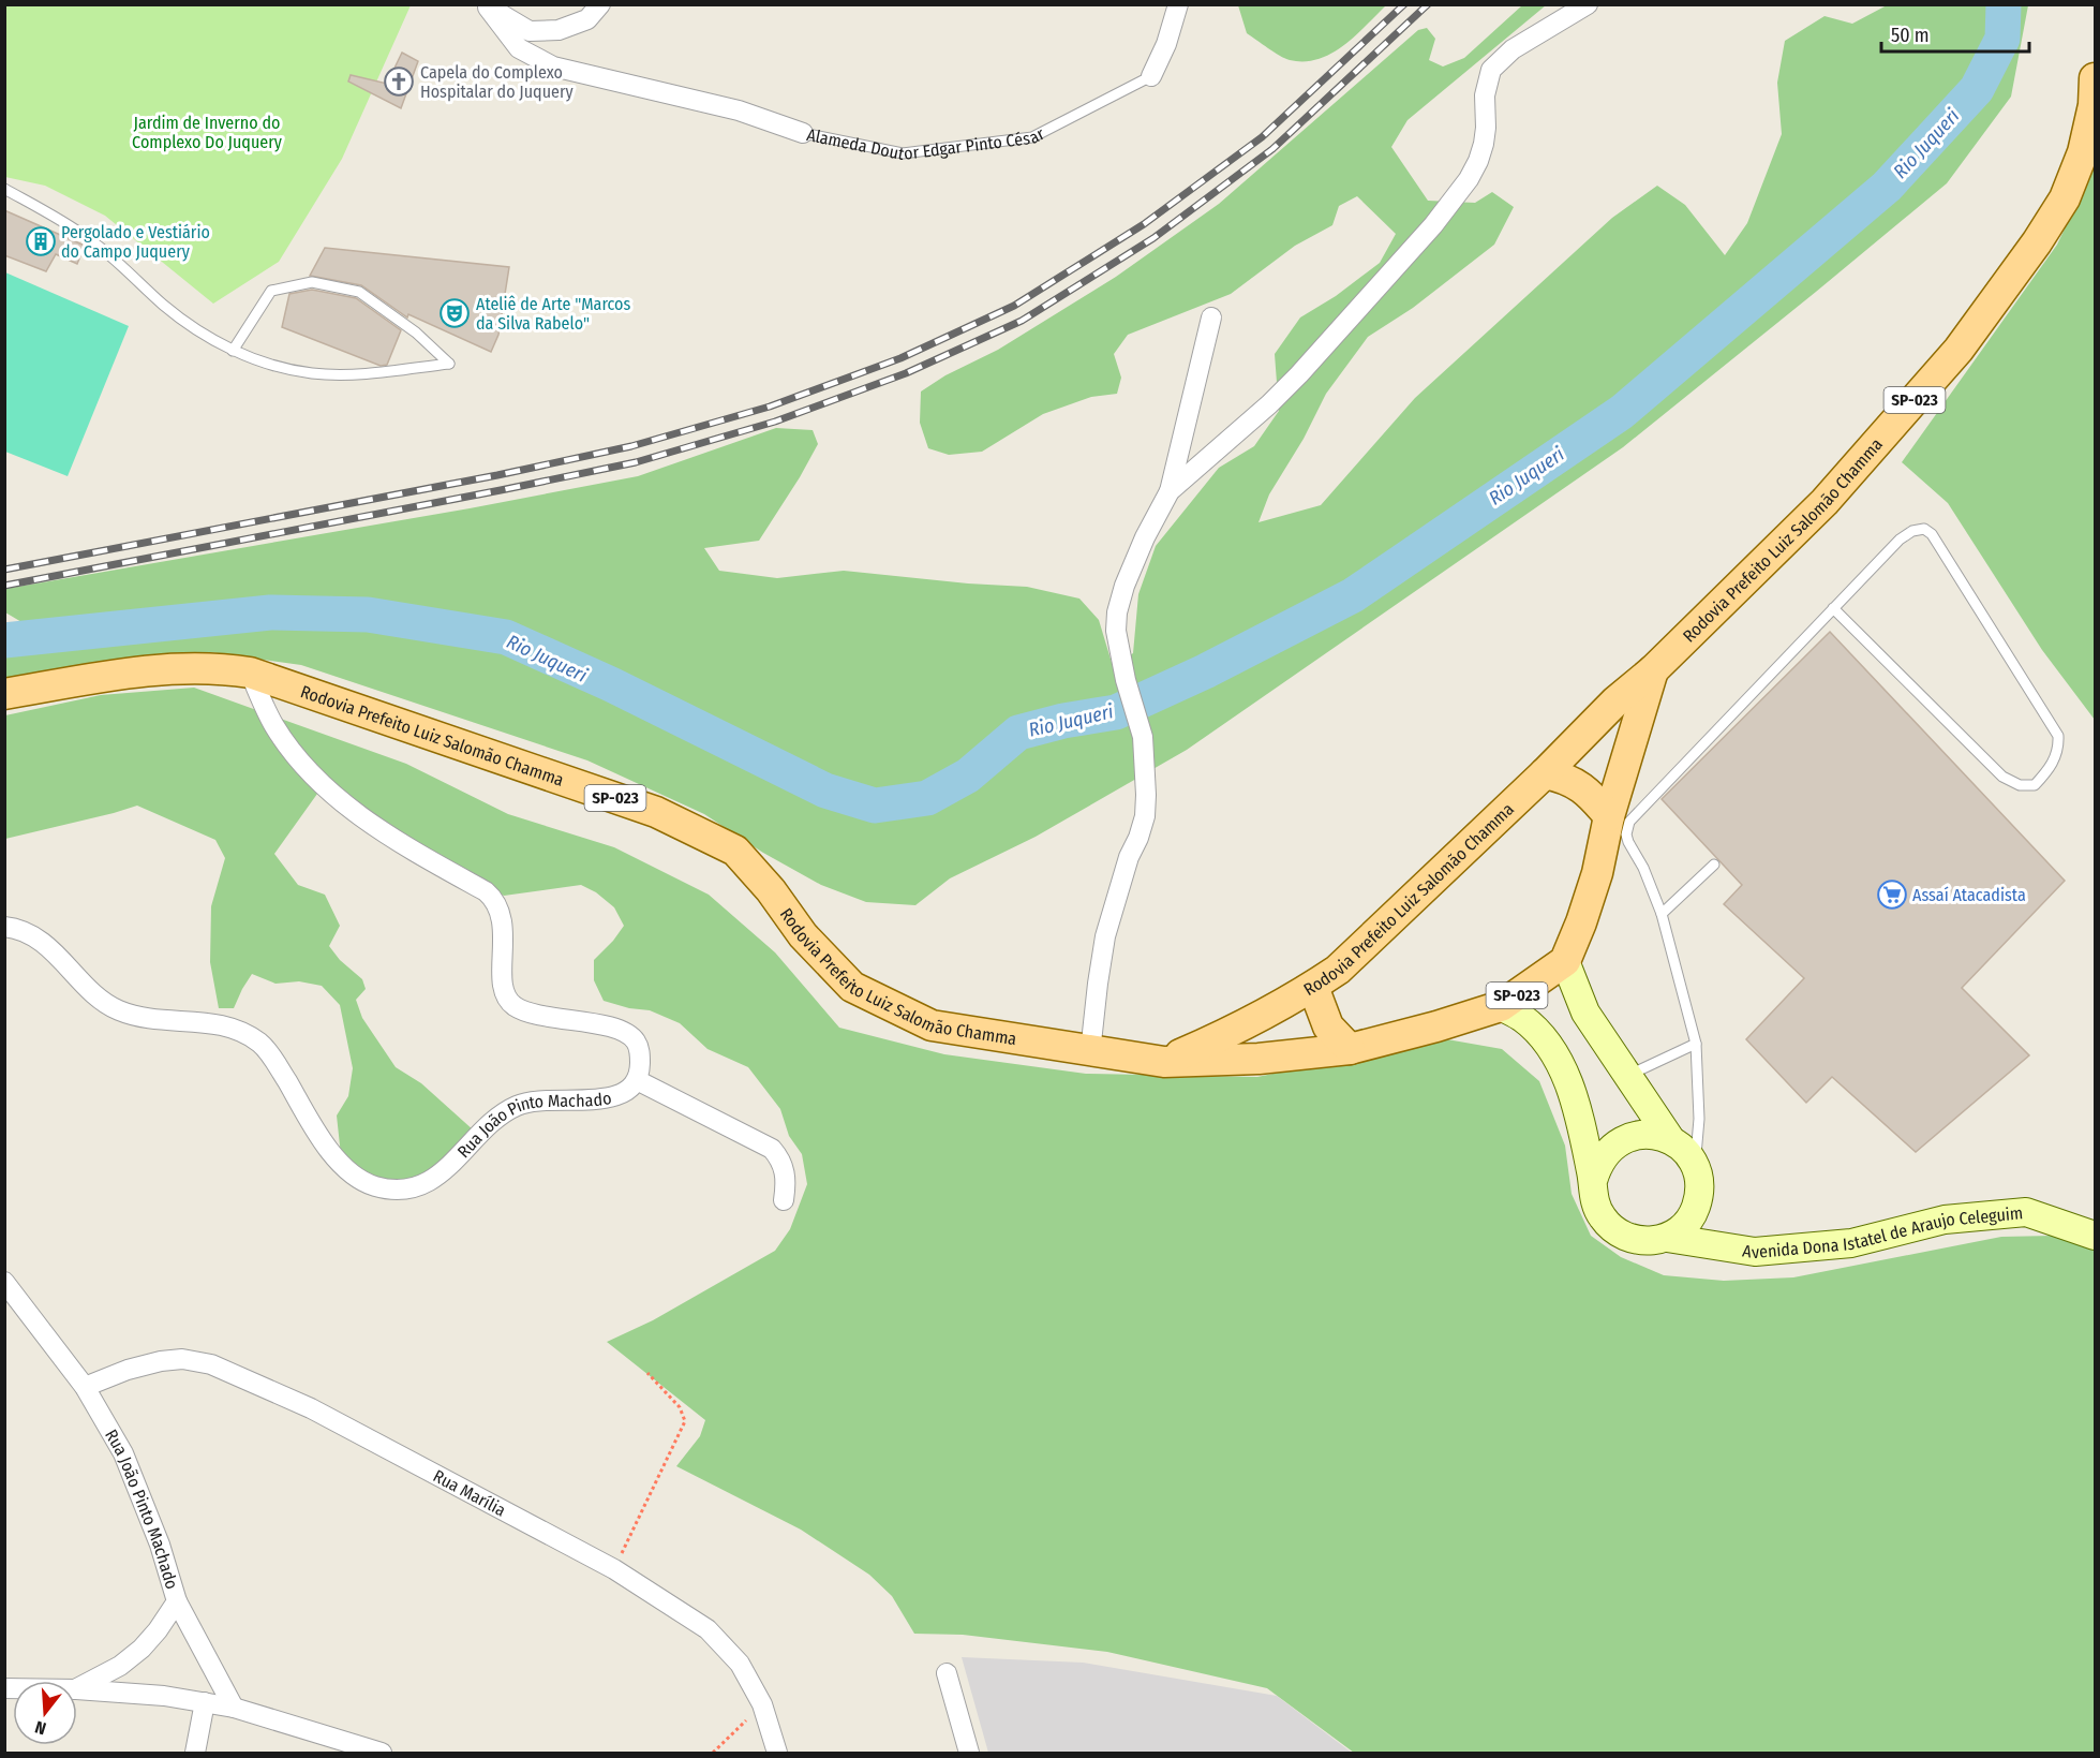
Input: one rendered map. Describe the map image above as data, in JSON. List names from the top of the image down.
{
  "streets": {
    "main road": ["SP-023", "Rodovia Prefeito Luiz Salomão Chamma", "Avenida Dona Istatel de Araujo Celeguim"],
    "street": ["Alameda Doutor Edgar Pinto César", "Rua João Pinto Machado", "Rua Marília"]
  },
  "crossings": [
    ["Rodovia Prefeito Luiz Salomão Chamma", "Rua João Pinto Machado"],
    ["Rua João Pinto Machado", "Rua Marília"]
  ],
  "water": ["Rio Juqueri"],
  "parks": ["Jardim de Inverno do Complexo Do Juquery"],
  "places": {
    "church": ["Capela do Complexo Hospitalar do Juquery"],
    "building": ["Pergolado e Vestiário do Campo Juquery"],
    "theatre": ["Ateliê de Arte \"Marcos da Silva Rabelo\""],
    "supermarket": ["Assaí Atacadista"]
  },
  "scale_bar": "50 m",
  "north": "bottom"
}
